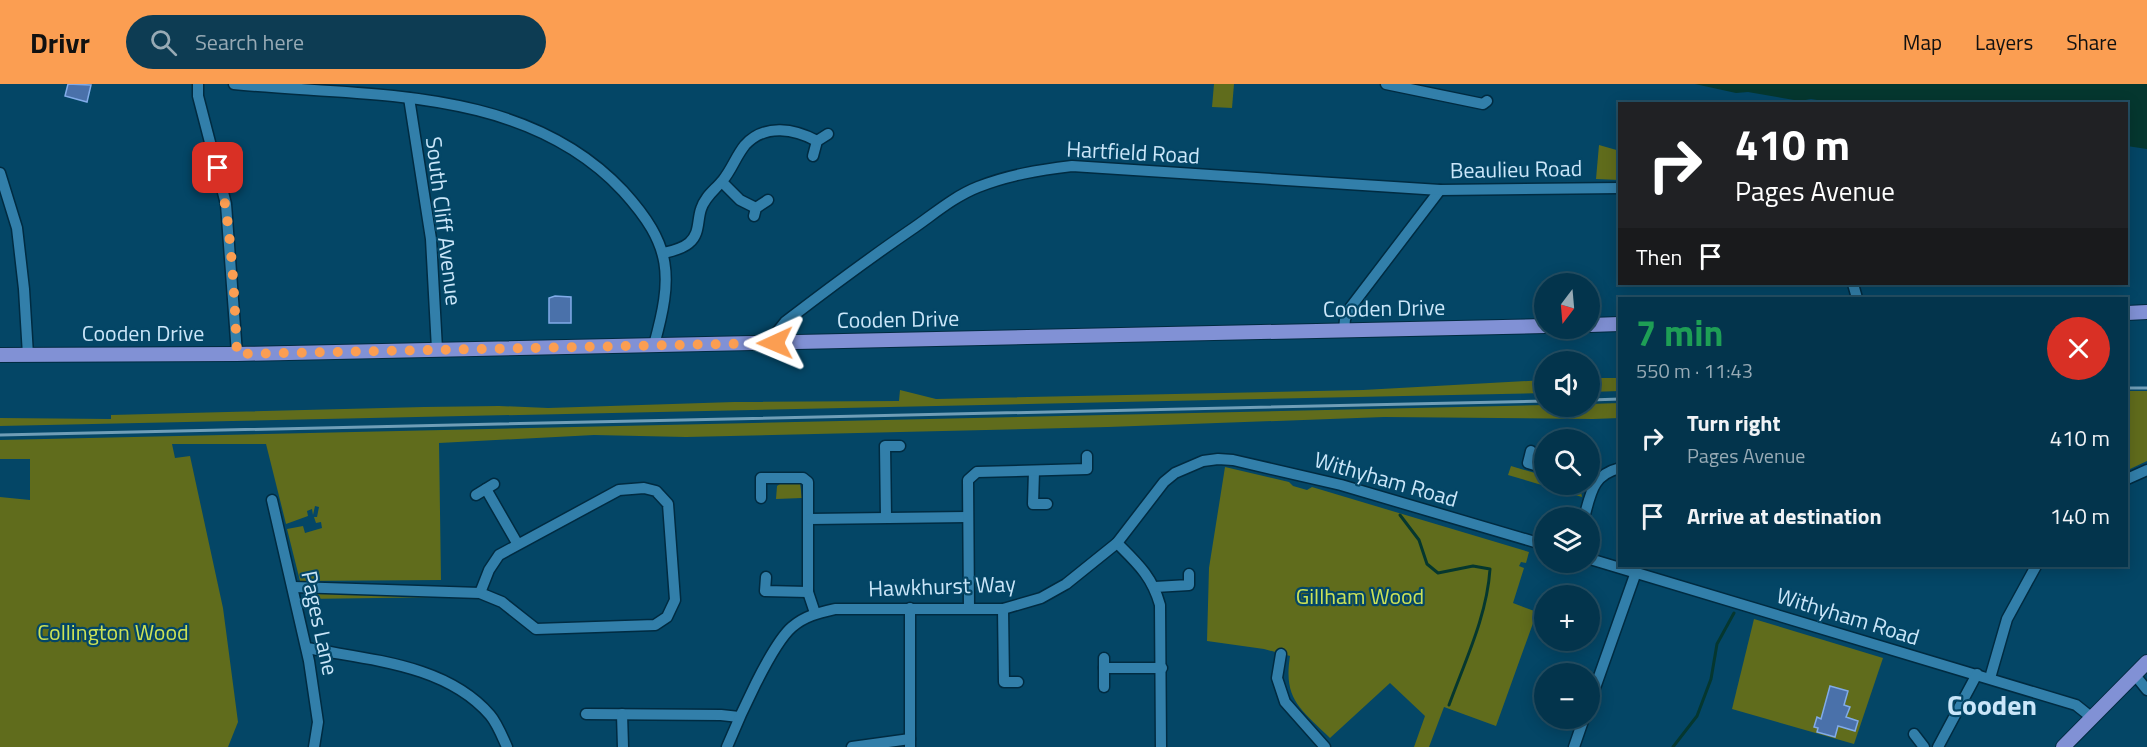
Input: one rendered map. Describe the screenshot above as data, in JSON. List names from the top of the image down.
{
  "streets": {
    "main road": ["Cooden Drive"],
    "street": [
      "Hartfield Road",
      "Beaulieu Road",
      "South Cliff Avenue",
      "Withyham Road",
      "Hawkhurst Way",
      "Pages Lane"
    ]
  },
  "crossings": [
    ["Hartfield Road", "Beaulieu Road"],
    ["Hartfield Road", "Cooden Drive"],
    ["Beaulieu Road", "Cooden Drive"],
    ["South Cliff Avenue", "Cooden Drive"],
    ["Withyham Road", "Hawkhurst Way"]
  ],
  "districts": ["Cooden"],
  "parks": ["Gillham Wood", "Collington Wood"],
  "north": "bottom",
  "page": {
    "header": "Drivr",
    "search": "Search here",
    "nav": ["Map", "Layers", "Share"],
    "turn": ["410 m", "Pages Avenue"],
    "then": "Then",
    "map_buttons": ["+", "−"],
    "heading": ["7 min", "550 m · 11:43"],
    "list": [
      {
        "name": "Turn right",
        "note": "Pages Avenue",
        "value": "410 m"
      },
      {
        "name": "Arrive at destination",
        "value": "140 m"
      }
    ]
  }
}
